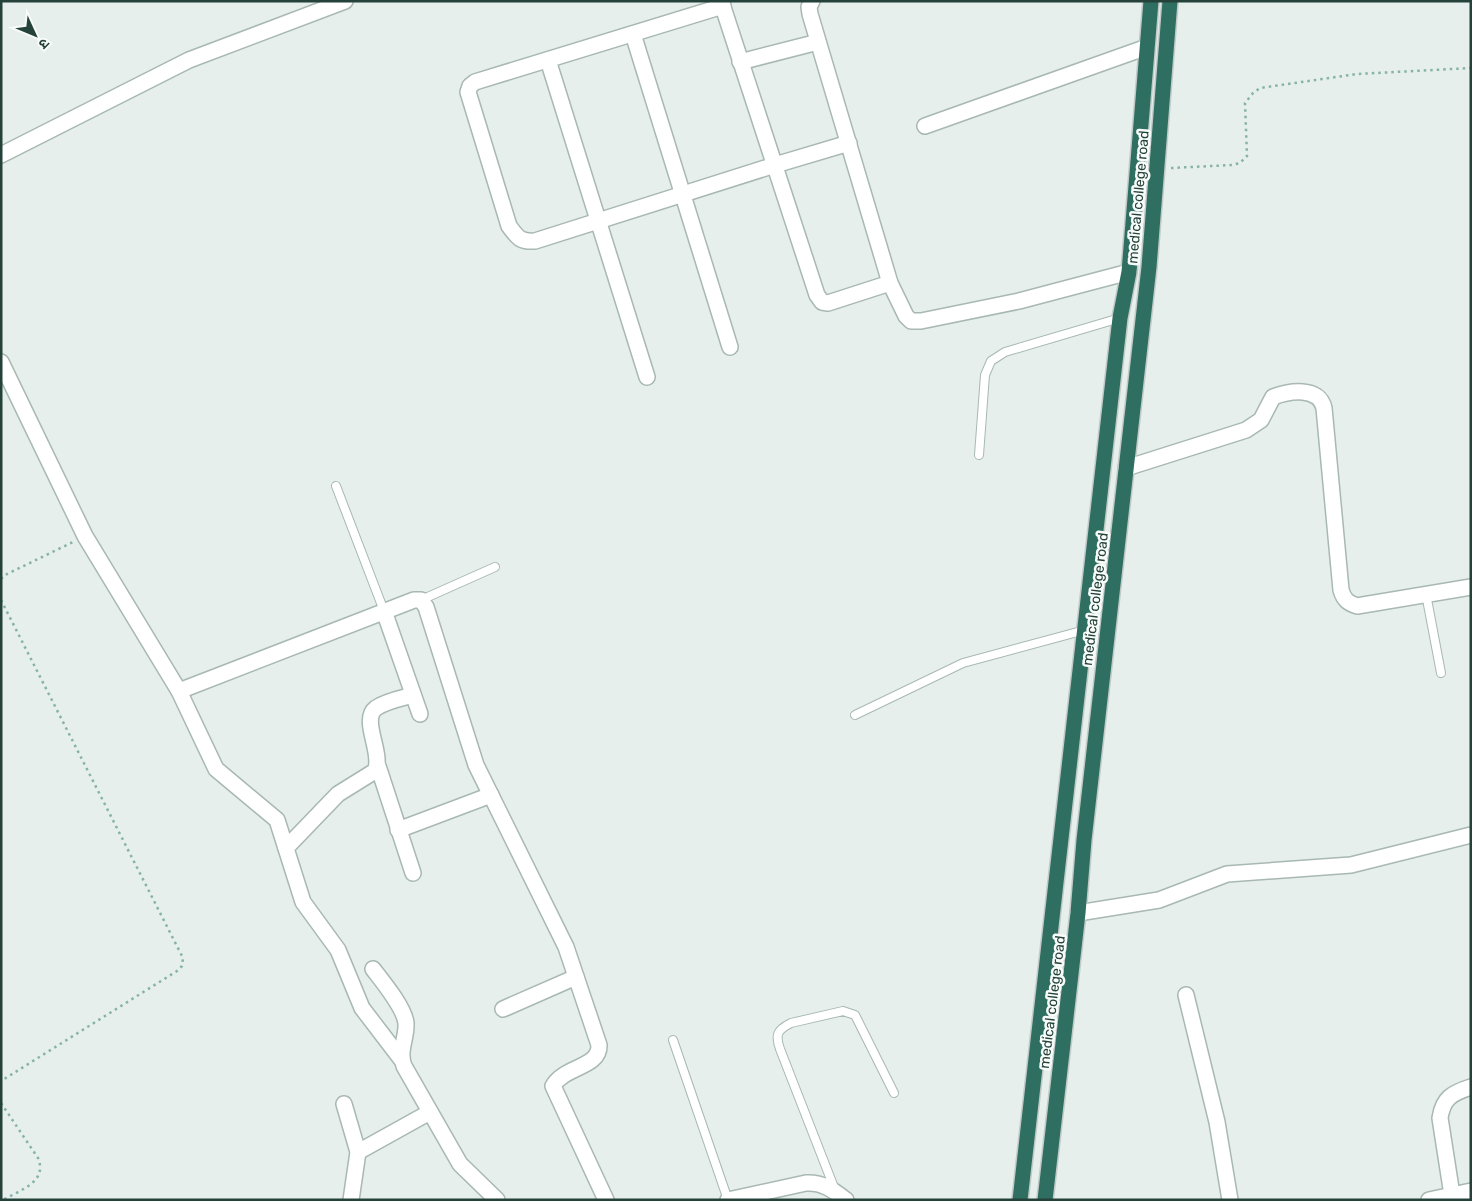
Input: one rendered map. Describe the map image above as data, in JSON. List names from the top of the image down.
{
  "streets": {
    "highway": ["medical college road"]
  },
  "north": "bottom right"
}
